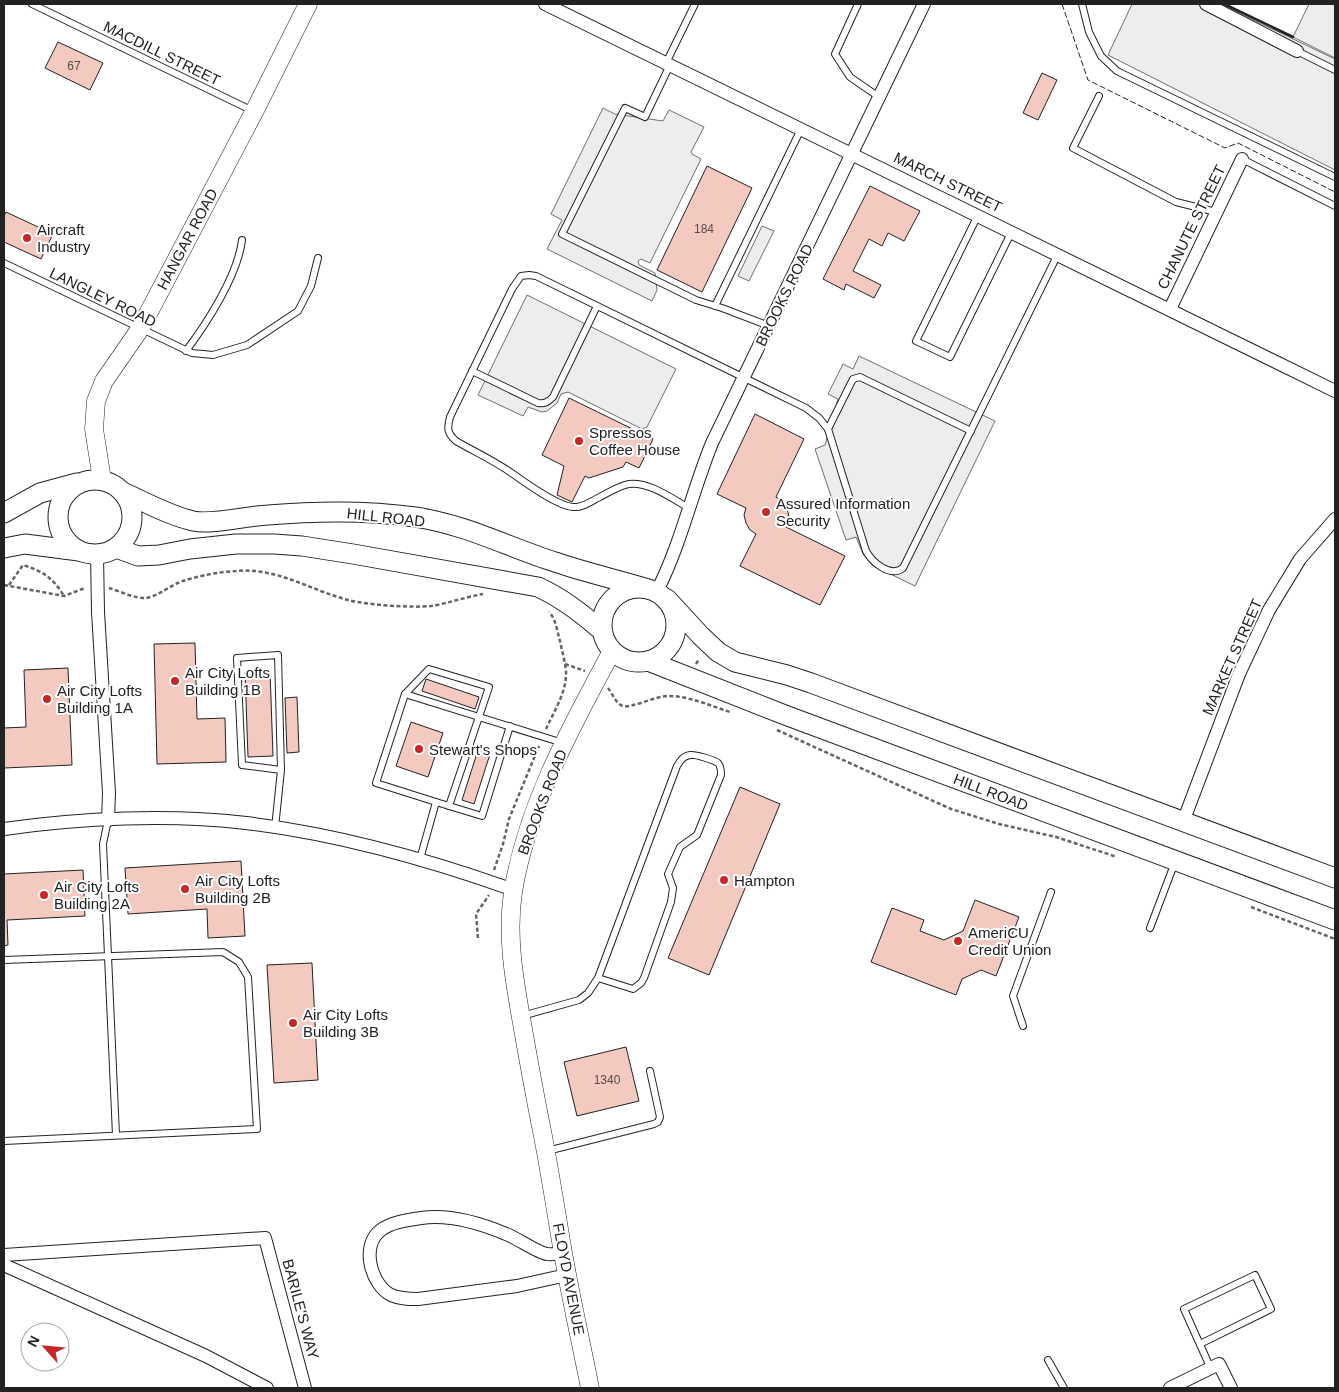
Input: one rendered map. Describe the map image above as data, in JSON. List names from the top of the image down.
{
  "streets": {
    "main road": ["HILL ROAD"],
    "street": [
      "MARCH STREET",
      "CHANUTE STREET",
      "HANGAR ROAD",
      "BROOKS ROAD",
      "MARKET STREET",
      "FLOYD AVENUE",
      "BARILE'S WAY"
    ],
    "lane": ["MACDILL STREET", "LANGLEY ROAD"]
  },
  "crossings": [
    ["MACDILL STREET", "HANGAR ROAD"],
    ["MARCH STREET", "CHANUTE STREET"],
    ["MARCH STREET", "BROOKS ROAD"],
    ["HANGAR ROAD", "LANGLEY ROAD"],
    ["HANGAR ROAD", "HILL ROAD"],
    ["BROOKS ROAD", "HILL ROAD"],
    ["BROOKS ROAD", "FLOYD AVENUE"],
    ["HILL ROAD", "MARKET STREET"]
  ],
  "places": [
    "Aircraft Industry",
    "Spressos Coffee House",
    "Assured Information Security",
    "Air City Lofts Building 1B",
    "Air City Lofts Building 1A",
    "Stewart's Shops",
    "Hampton",
    "Air City Lofts Building 2B",
    "Air City Lofts Building 2A",
    "AmeriCU Credit Union",
    "Air City Lofts Building 3B"
  ],
  "house_numbers": ["67", "184", "1340"],
  "north": "top left"
}
